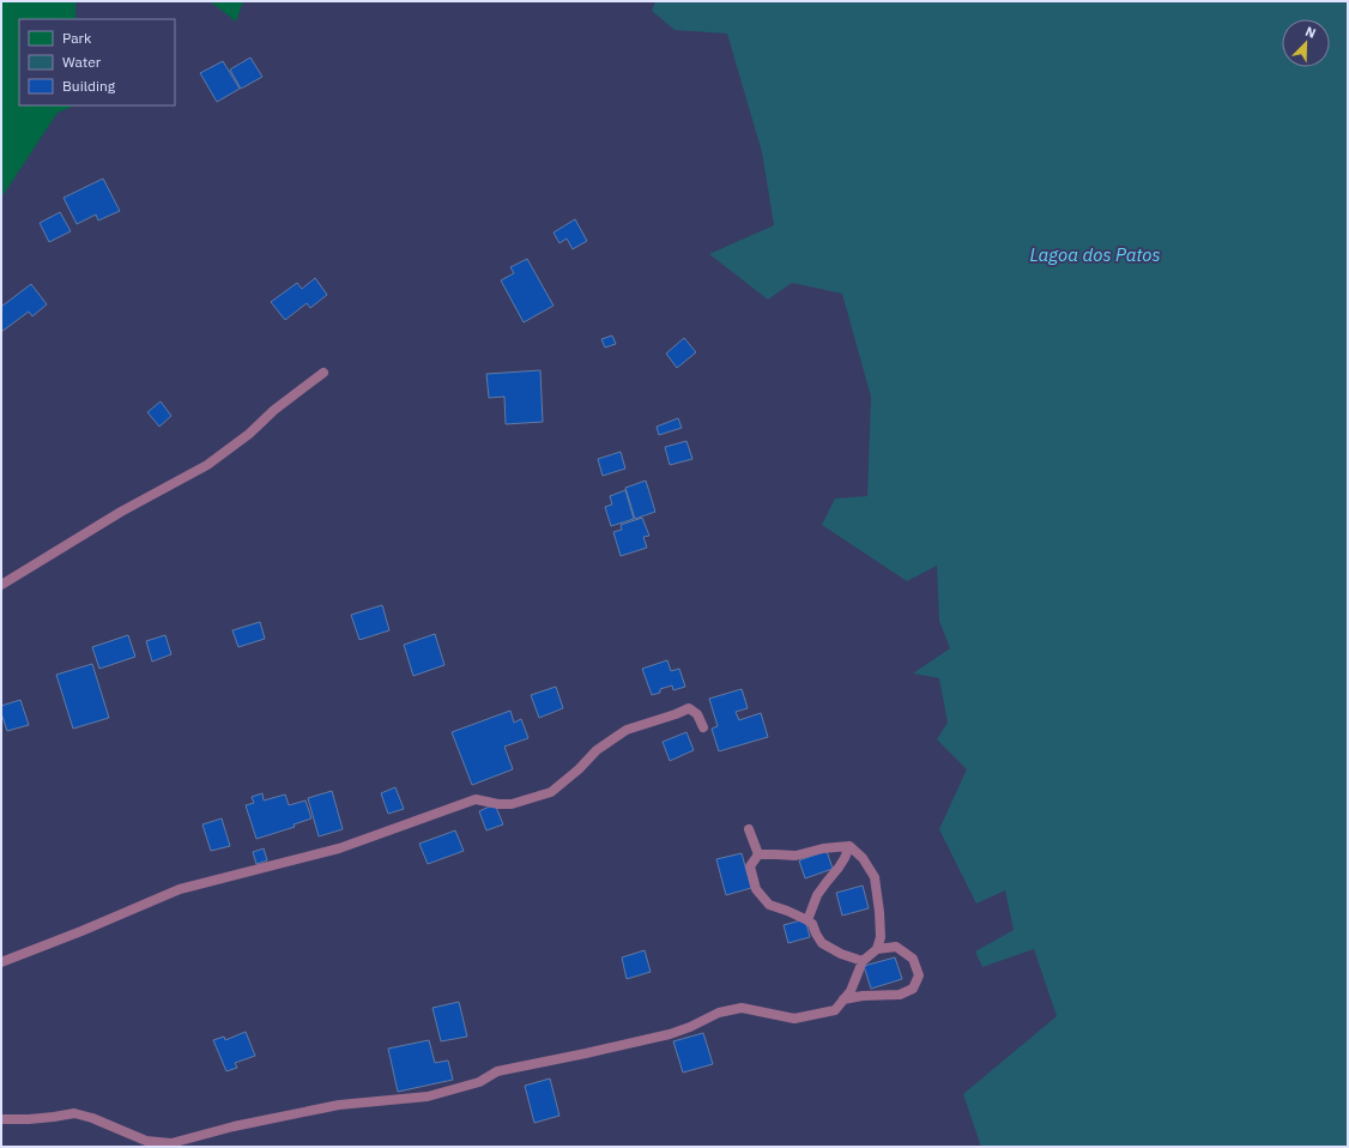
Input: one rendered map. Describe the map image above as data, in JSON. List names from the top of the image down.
{
  "water": ["Lagoa dos Patos"],
  "legend": ["Park", "Water", "Building"],
  "north": "top right"
}
